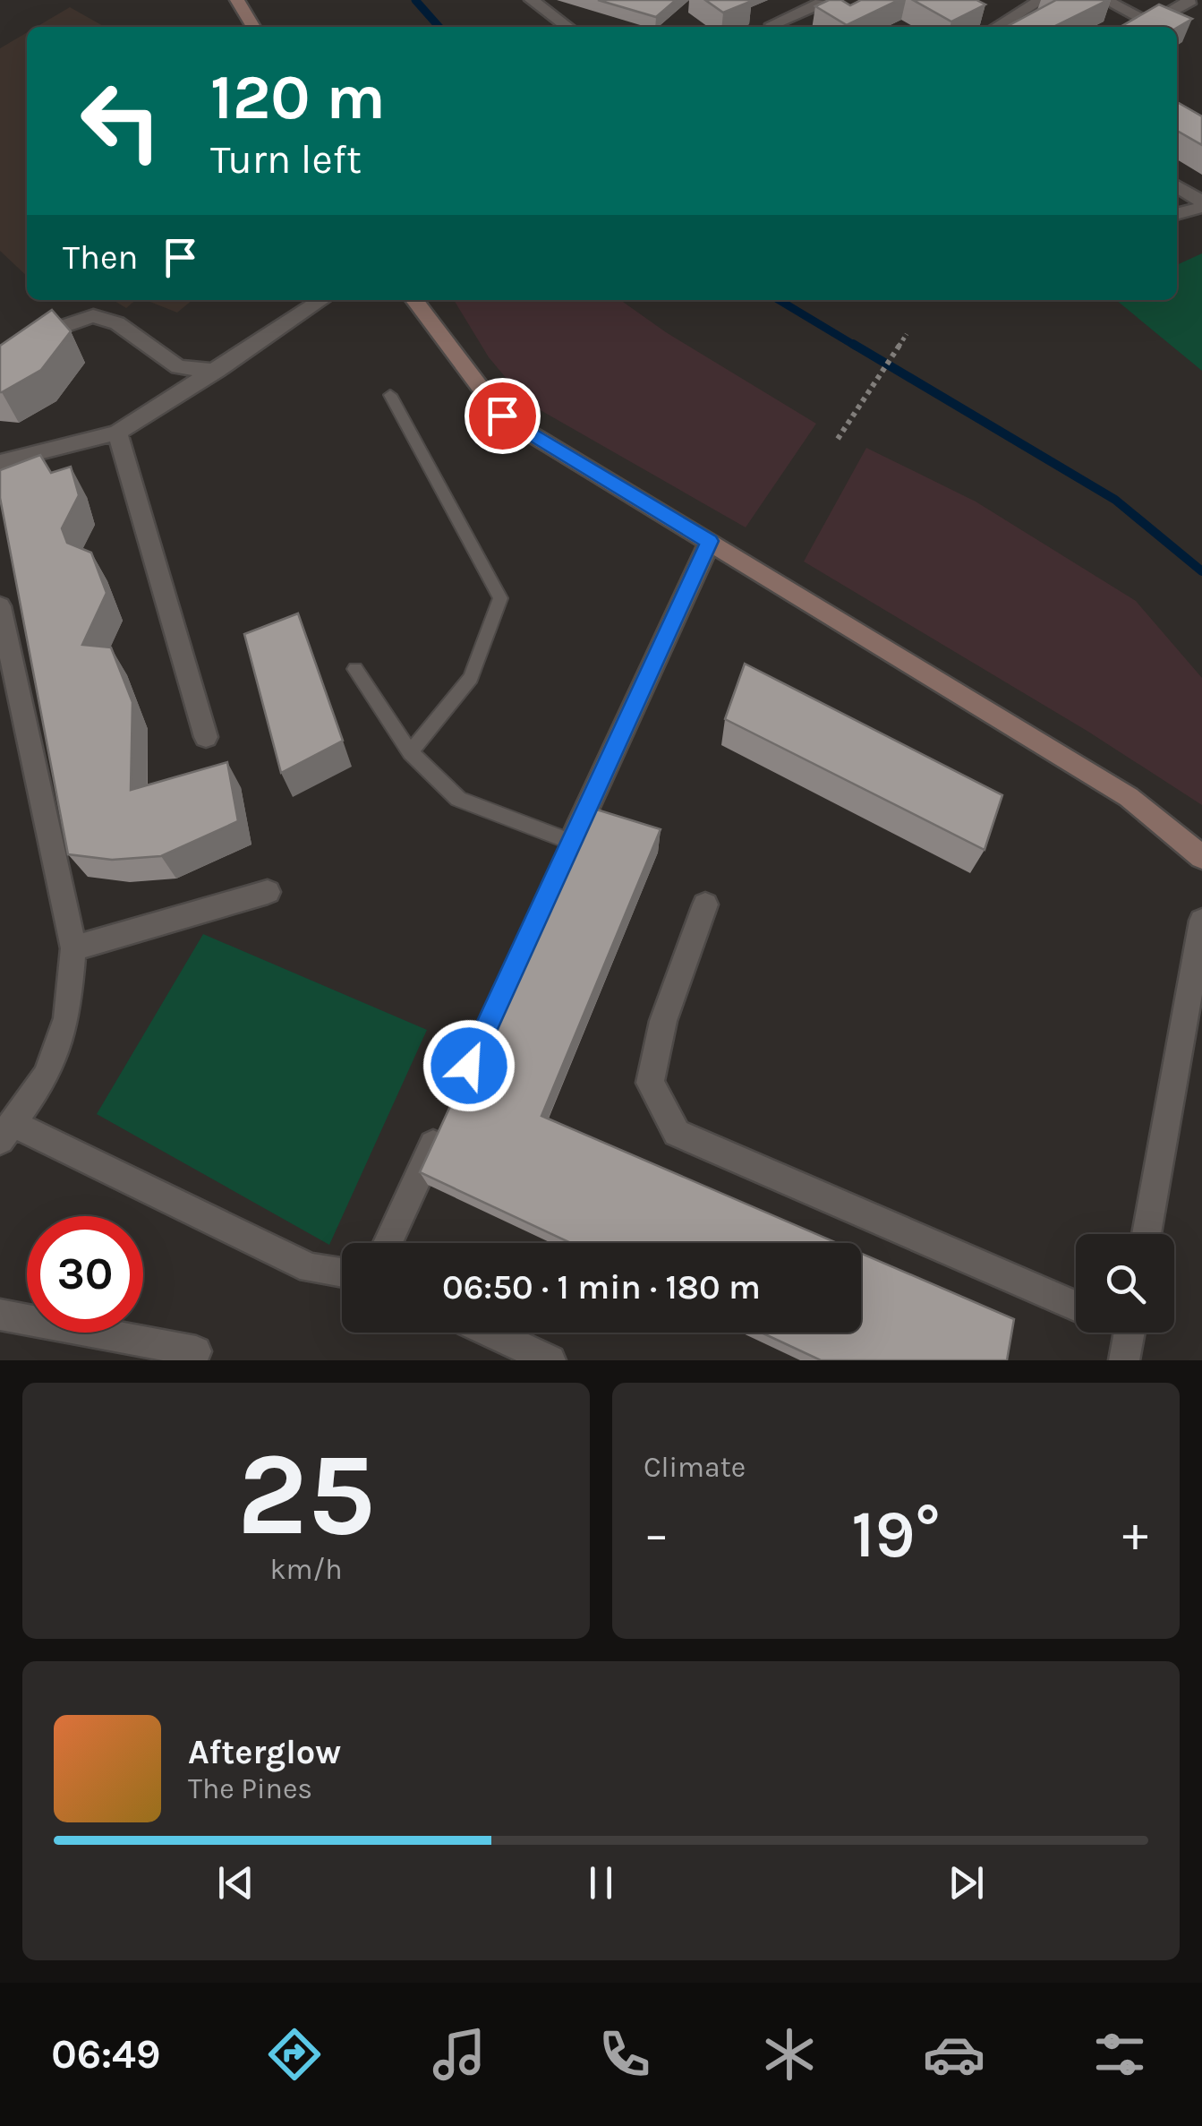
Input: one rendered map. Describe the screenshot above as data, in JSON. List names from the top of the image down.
{
  "page": {
    "turn": ["120 m", "Turn left"],
    "then": "Then",
    "limit": "30",
    "trip": "06:50 · 1 min · 180 m",
    "tile": [
      ["25", "km/h"],
      "Climate"
    ],
    "heat": ["−", "19°", "+"],
    "song": ["Afterglow", "The Pines"],
    "tabs": "06:49"
  }
}
